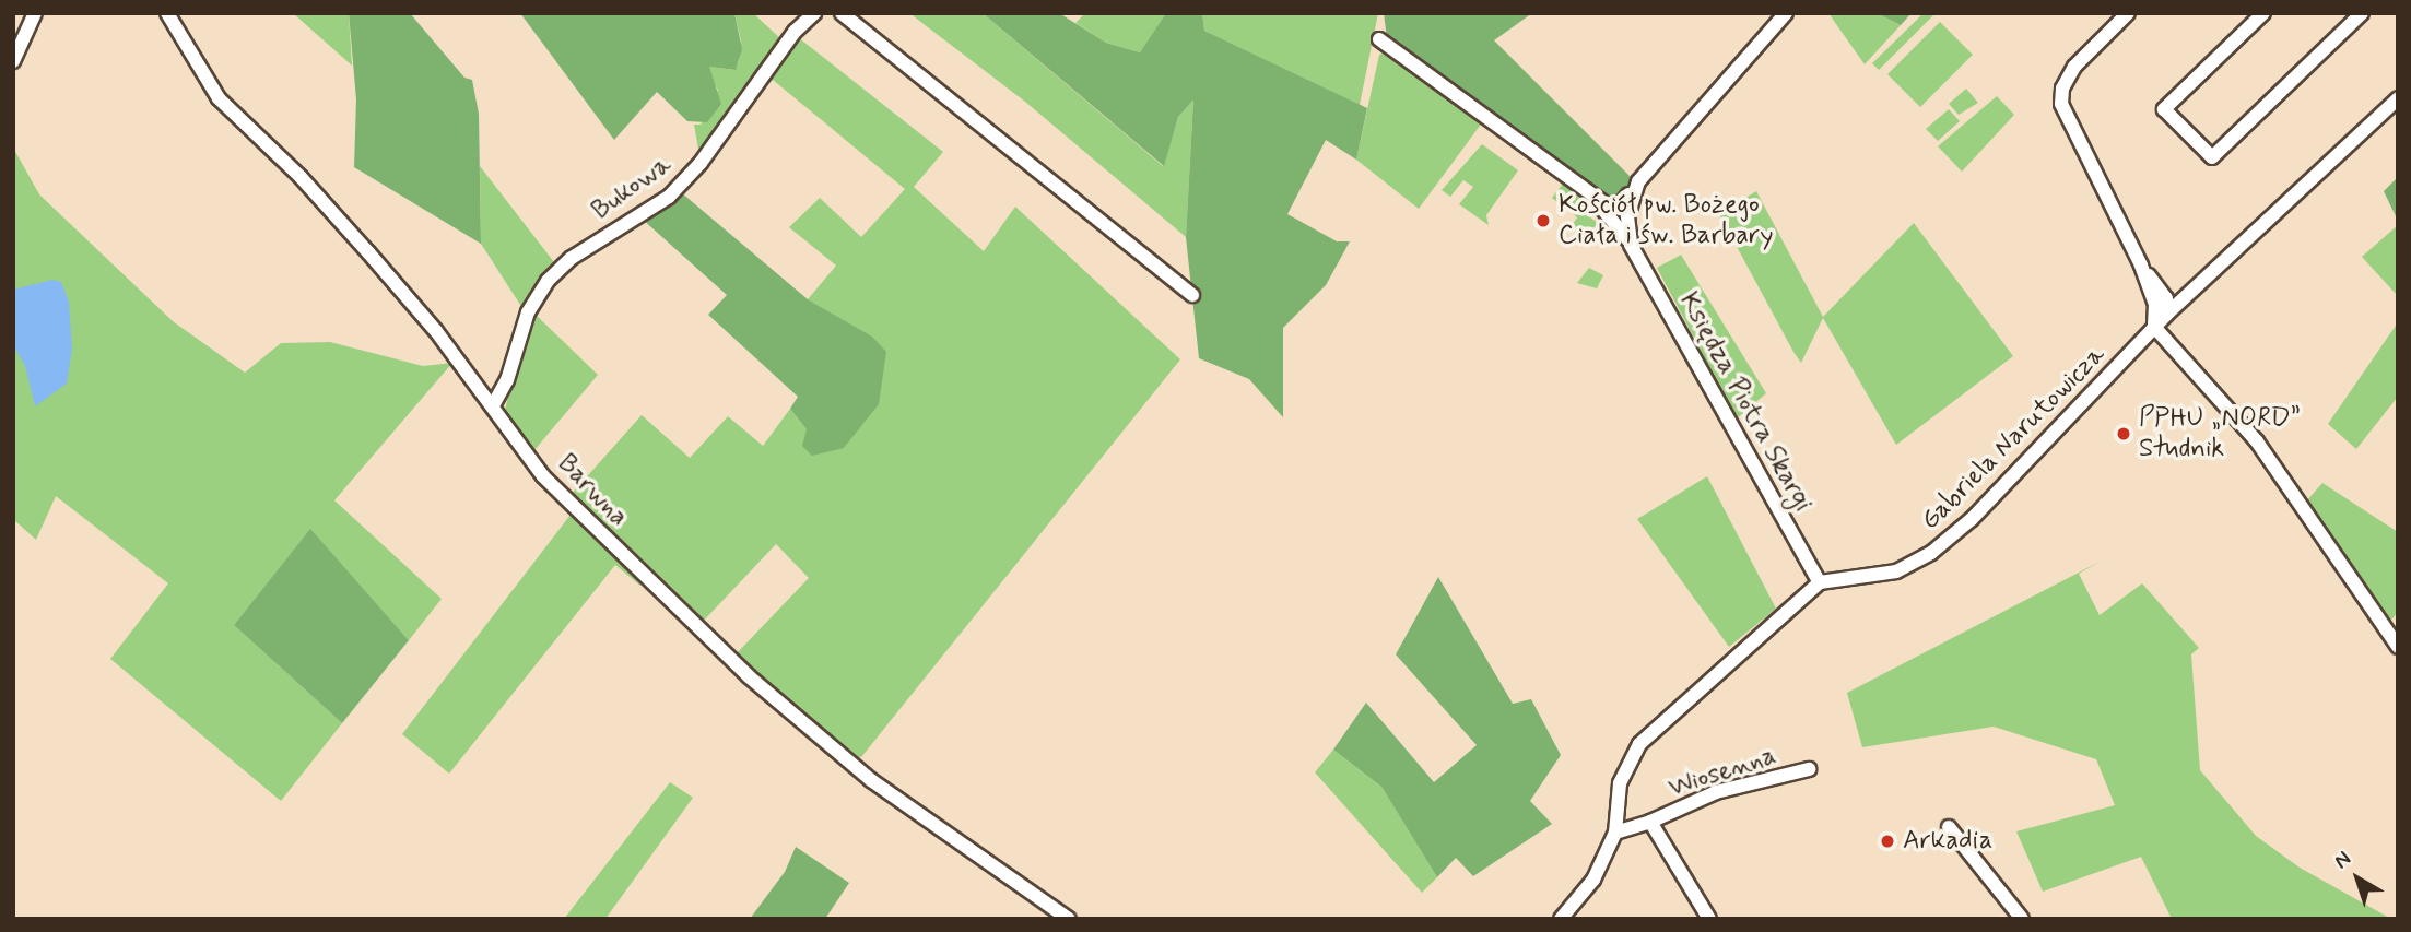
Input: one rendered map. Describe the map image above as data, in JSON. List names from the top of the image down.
{
  "streets": {
    "street": [
      "Bukowa",
      "Księdza Piotra Skargi",
      "Gabriela Narutowicza",
      "Barwna",
      "Wiosenna"
    ]
  },
  "crossings": [
    ["Bukowa", "Barwna"],
    ["Księdza Piotra Skargi", "Gabriela Narutowicza"]
  ],
  "places": ["Kościół pw. Bożego Ciała i św. Barbary", "PPHU „NORD” Studnik", "Arkadia"],
  "north": "top left"
}
